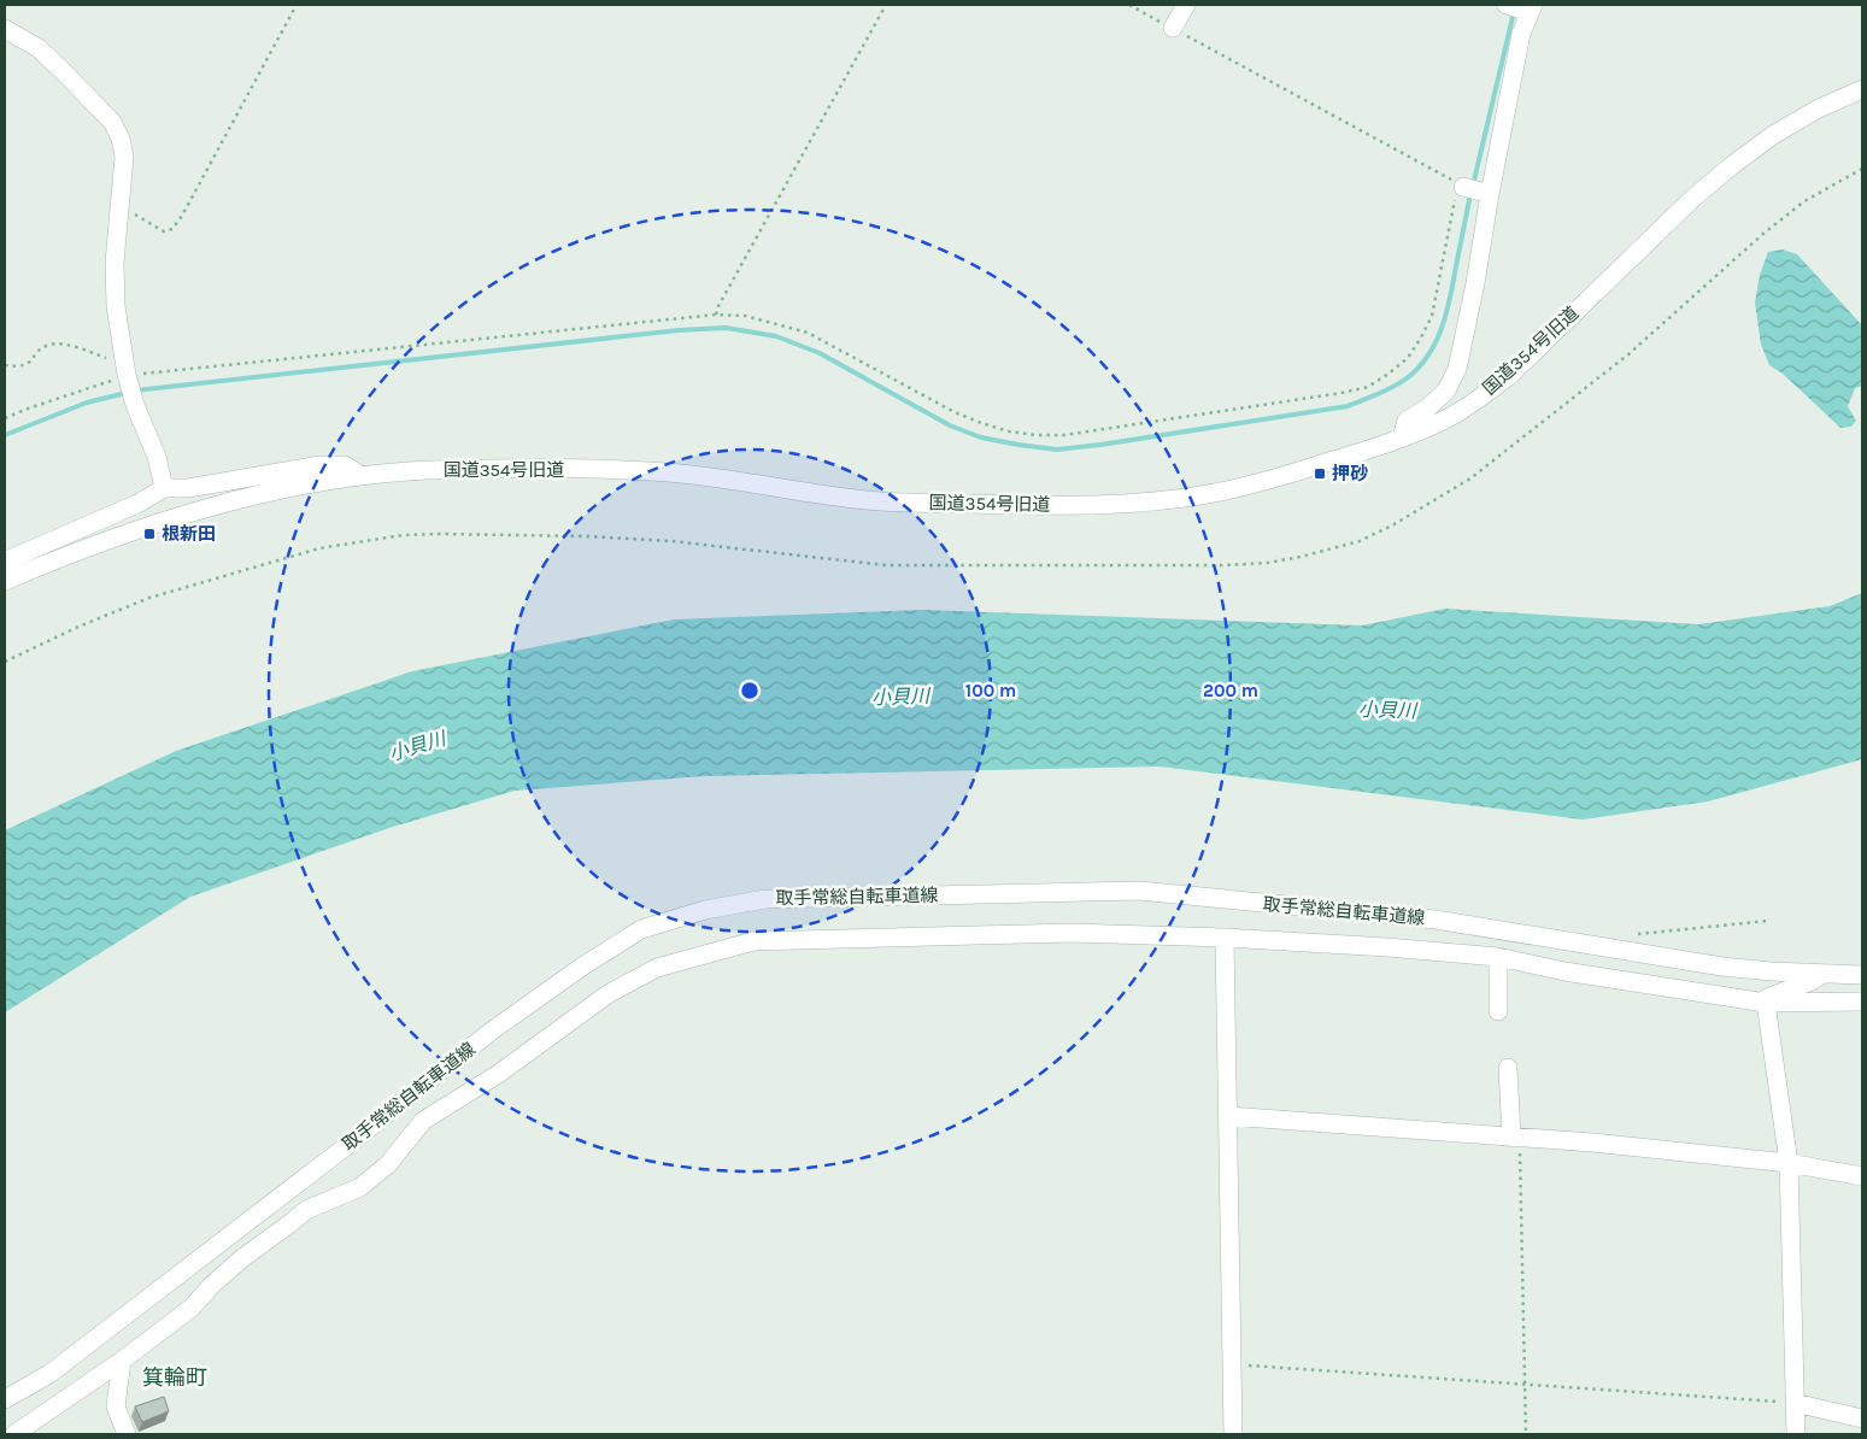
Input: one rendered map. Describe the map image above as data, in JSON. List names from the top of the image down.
{
  "streets": {
    "street": ["国道354号旧道", "取手常総自転車道線"]
  },
  "districts": ["箕輪町"],
  "water": ["小貝川"],
  "places": {
    "transit": ["押砂", "根新田"]
  },
  "rings": ["100 m", "200 m"]
}
